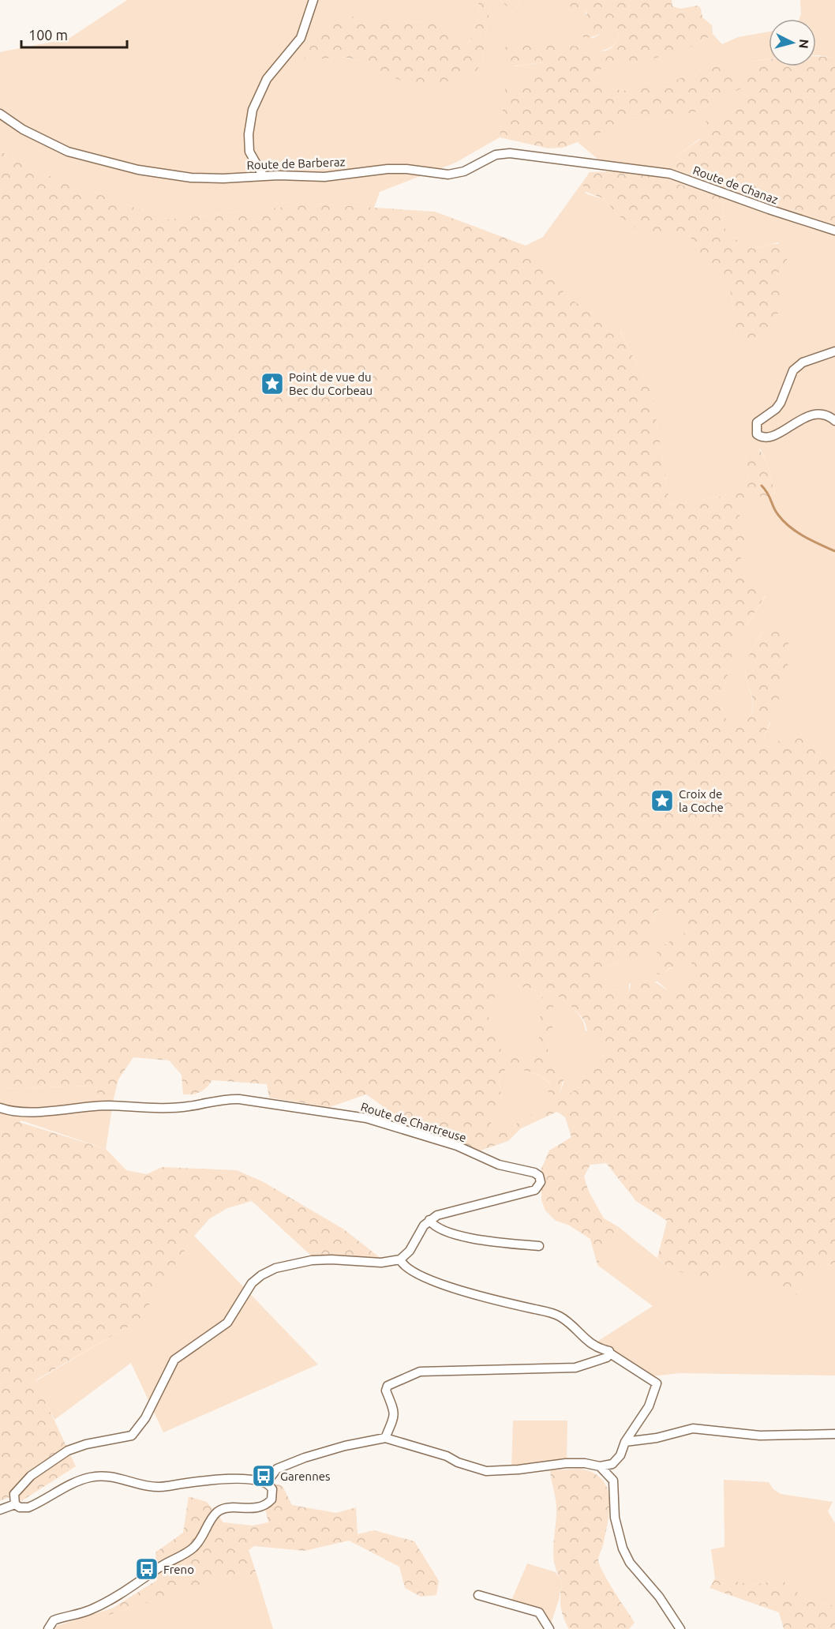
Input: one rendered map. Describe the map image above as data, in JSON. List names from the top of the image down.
{
  "streets": {
    "street": ["Route de Barberaz", "Route de Chanaz", "Route de Chartreuse"]
  },
  "crossings": [
    ["Route de Barberaz", "Route de Chanaz"]
  ],
  "places": {
    "place": ["Point de vue du Bec du Corbeau", "Croix de la Coche"],
    "bus stop": ["Garennes", "Freno"]
  },
  "scale_bar": "100 m",
  "north": "right"
}
